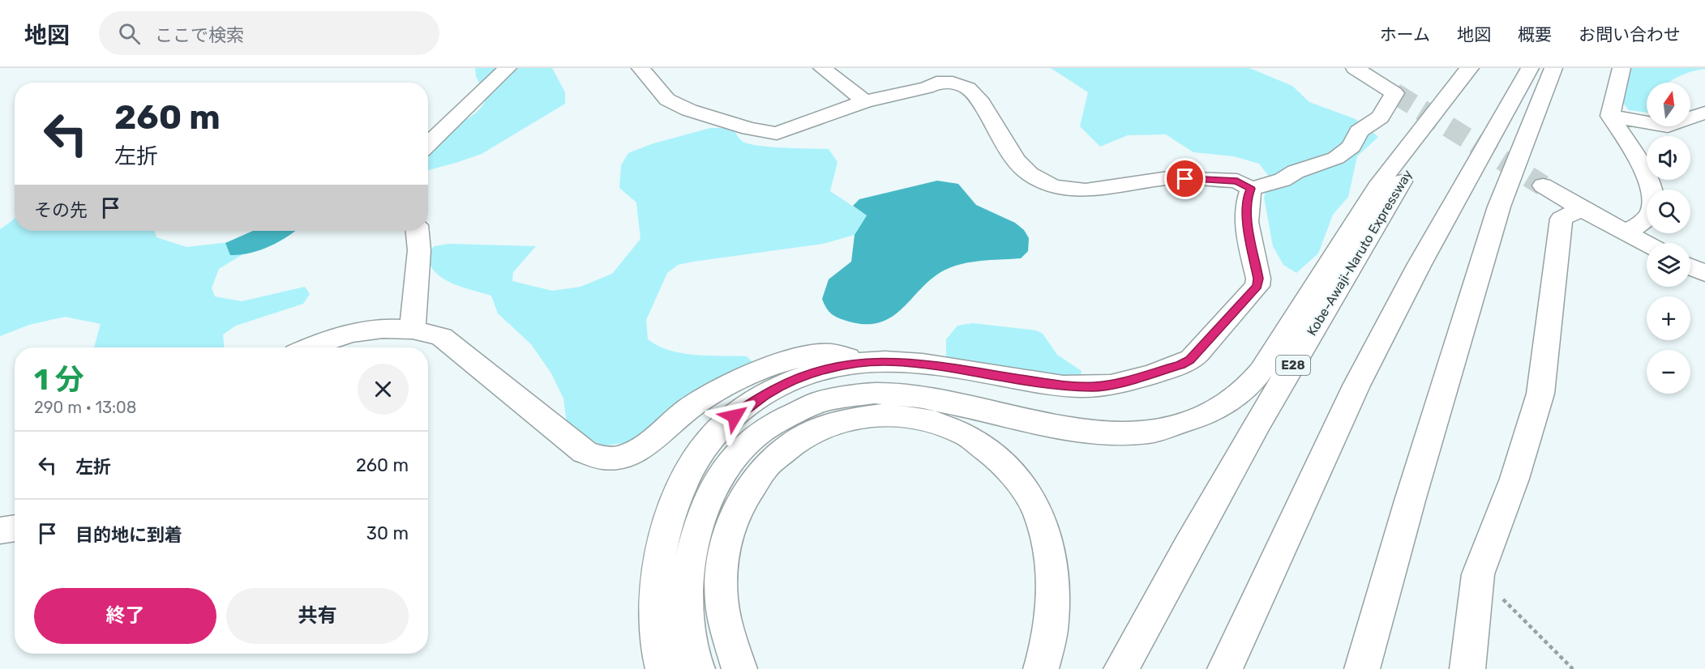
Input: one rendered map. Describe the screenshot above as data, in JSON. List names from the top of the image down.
{
  "streets": {
    "main road": ["Kobe-Awaji-Naruto Expressway", "E28"]
  },
  "north": "top",
  "page": {
    "header": "地図",
    "search": "ここで検索",
    "nav": [
      "ホーム",
      "地図",
      "概要",
      "お問い合わせ"
    ],
    "map_buttons": ["+", "−"],
    "turn": ["260 m", "左折"],
    "then": "その先",
    "heading": ["1 分", "290 m · 13:08"],
    "list": [
      {
        "name": "左折",
        "value": "260 m"
      },
      {
        "name": "目的地に到着",
        "value": "30 m"
      }
    ],
    "buttons": ["終了", "共有"]
  }
}
